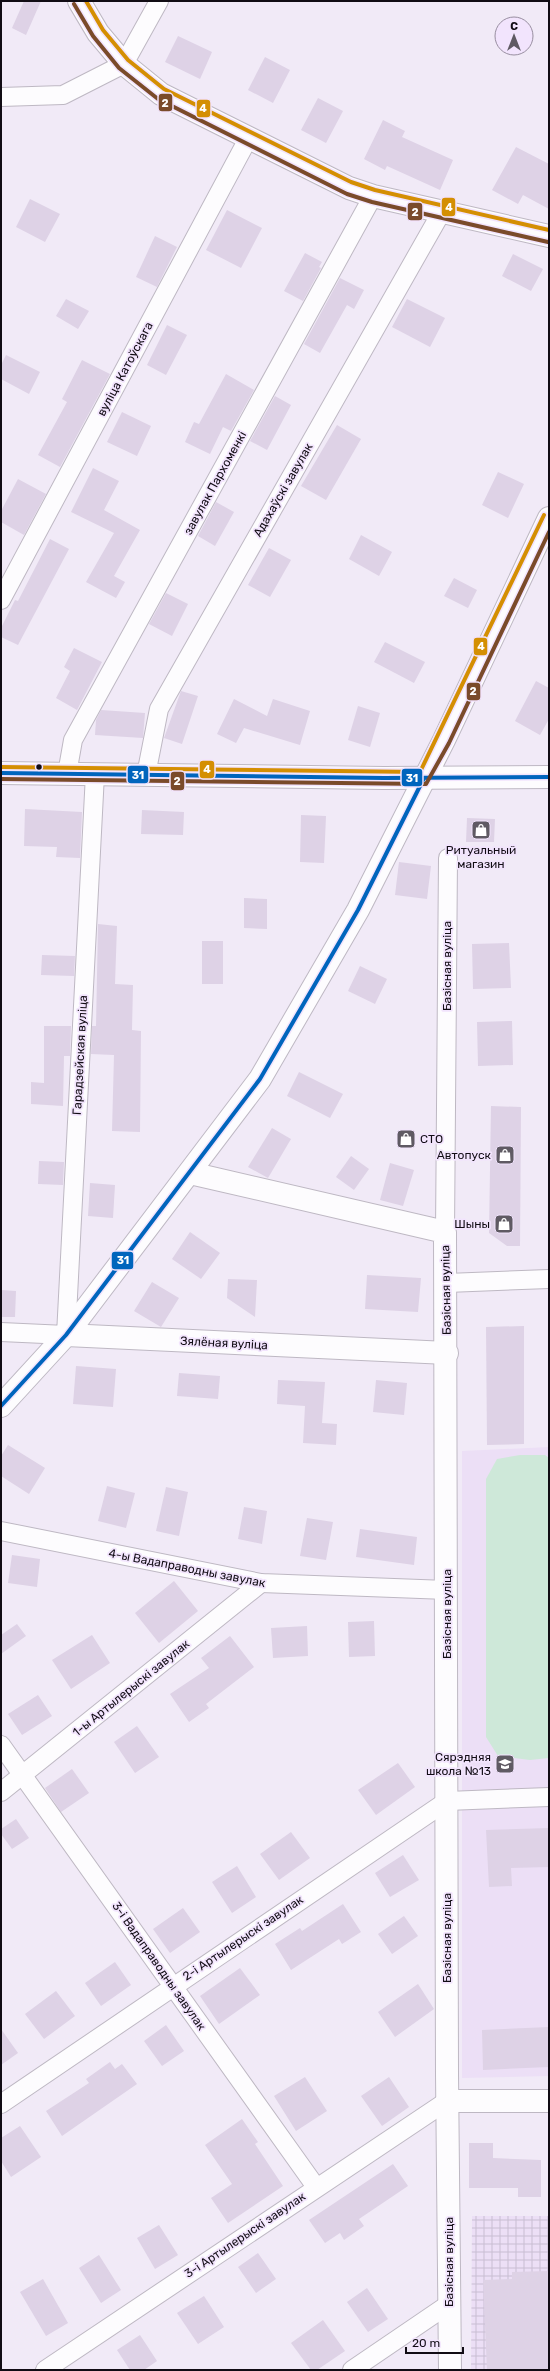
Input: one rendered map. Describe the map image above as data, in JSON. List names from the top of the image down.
{
  "streets": {
    "main road": ["Базісная вуліца", "Зялёная вуліца"],
    "street": [
      "вуліца Катоўскага",
      "завулак Пархоменкі",
      "Адахаўскі завулак",
      "Гарадзейская вуліца",
      "4-ы Вадаправодны завулак",
      "1-ы Артылерыскі завулак",
      "2-і Артылерыскі завулак",
      "3-і Вадаправодны завулак",
      "3-і Артылерыскі завулак"
    ]
  },
  "crossings": [
    ["Базісная вуліца", "Зялёная вуліца"],
    ["Базісная вуліца", "4-ы Вадаправодны завулак"],
    ["Базісная вуліца", "2-і Артылерыскі завулак"],
    ["Базісная вуліца", "3-і Артылерыскі завулак"],
    ["Гарадзейская вуліца", "Зялёная вуліца"],
    ["4-ы Вадаправодны завулак", "1-ы Артылерыскі завулак"],
    ["1-ы Артылерыскі завулак", "3-і Вадаправодны завулак"],
    ["2-і Артылерыскі завулак", "3-і Вадаправодны завулак"],
    ["3-і Вадаправодны завулак", "3-і Артылерыскі завулак"]
  ],
  "places": {
    "shop": [
      "Ритуальный магазин",
      "СТО",
      "Автопуск",
      "Шыны"
    ],
    "school or university": ["Сярэдняя школа №13"]
  },
  "lines": ["transit line 4", "transit line 2", "transit line 31"],
  "scale_bar": "20 m",
  "north": "top"
}
